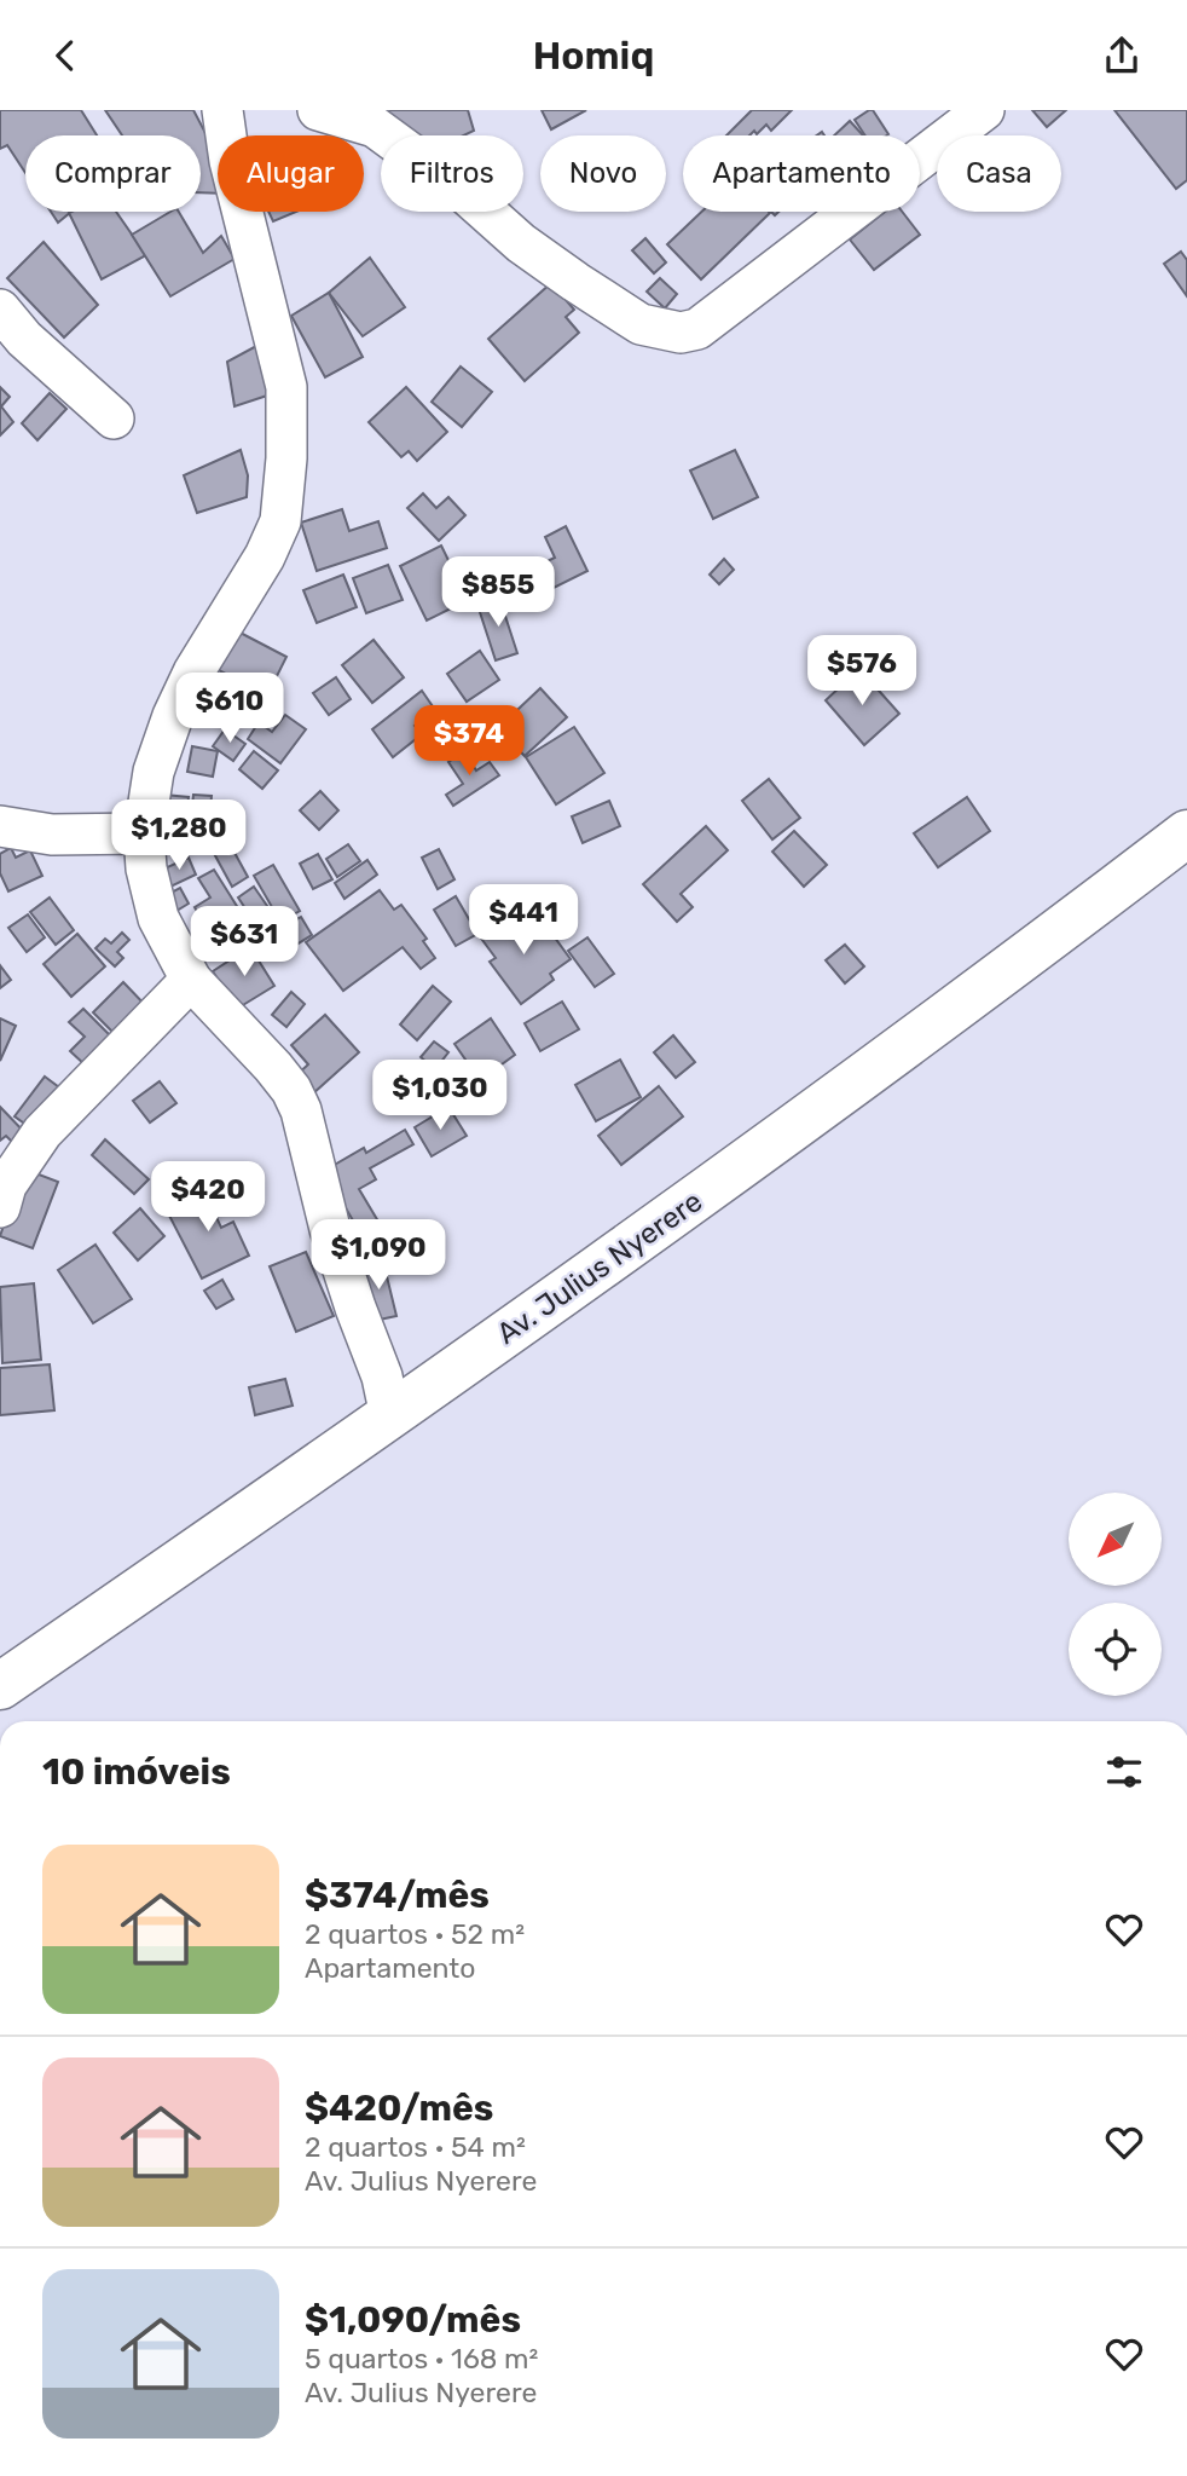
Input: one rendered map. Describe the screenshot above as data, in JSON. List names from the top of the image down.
{
  "streets": {
    "main road": ["Av. Julius Nyerere"]
  },
  "north": "bottom left",
  "page": {
    "header": "Homiq",
    "chip": [
      "Comprar",
      "Alugar",
      "Filtros",
      "Novo",
      "Apartamento",
      "Casa"
    ],
    "price": [
      "$855",
      "$576",
      "$610",
      "$374",
      "$1,280",
      "$441",
      "$631",
      "$1,030",
      "$420",
      "$1,090"
    ],
    "heading": "10 imóveis",
    "list": [
      {
        "name": "$374/mês",
        "note": "2 quartos · 52 m² · Apartamento"
      },
      {
        "name": "$420/mês",
        "note": "2 quartos · 54 m² · Av. Julius Nyerere"
      },
      {
        "name": "$1,090/mês",
        "note": "5 quartos · 168 m² · Av. Julius Nyerere"
      }
    ]
  }
}
